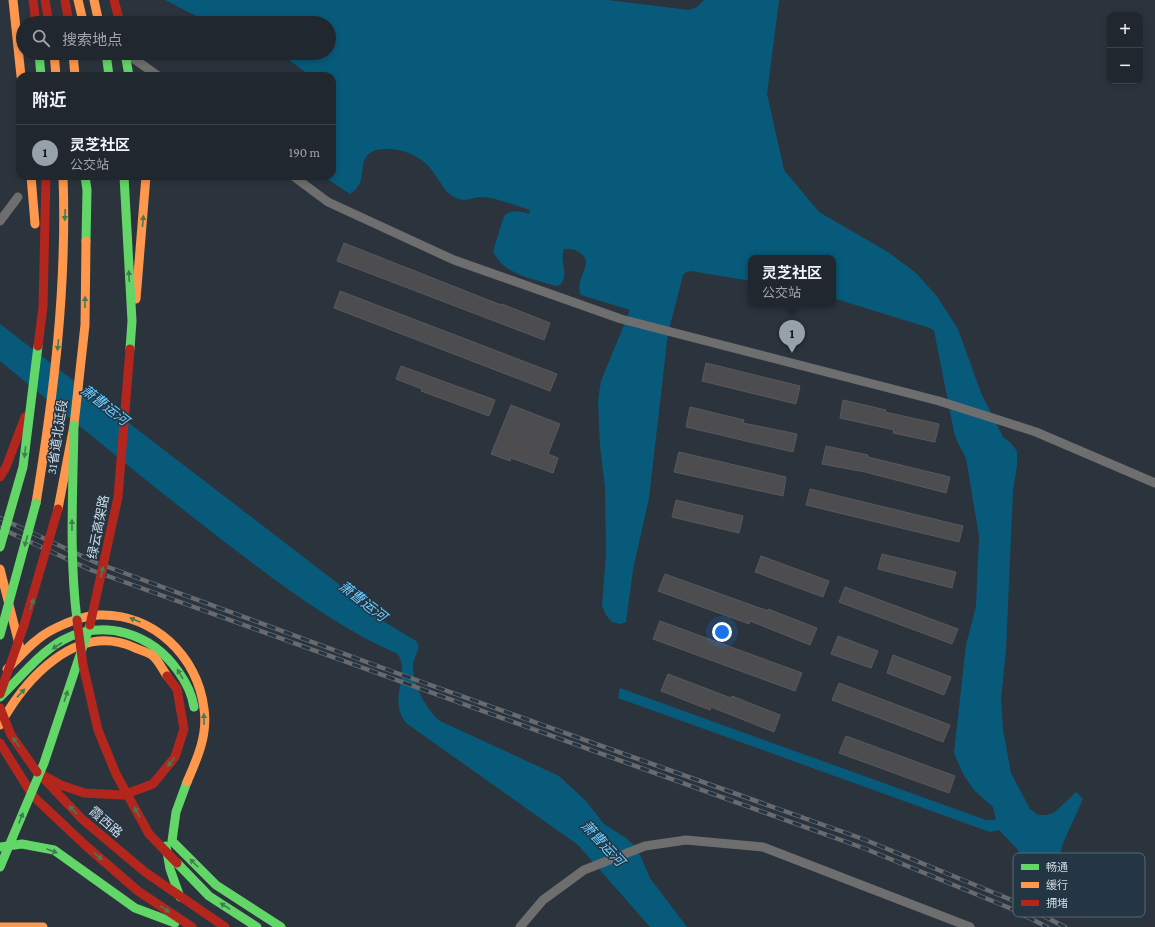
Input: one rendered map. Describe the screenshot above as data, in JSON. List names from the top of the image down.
{
  "streets": {
    "main road": ["31省道北延段", "绿云高架路", "霞西路"]
  },
  "water": ["萧曹运河"],
  "legend": ["畅通", "缓行", "拥堵"],
  "page": {
    "map_buttons": ["+", "−"],
    "search": "搜索地点",
    "heading": "附近",
    "list": [
      {
        "mark": "1",
        "name": "灵芝社区",
        "note": "公交站",
        "value": "190 m"
      }
    ],
    "popup": ["灵芝社区", "公交站"],
    "pins": "1"
  }
}
